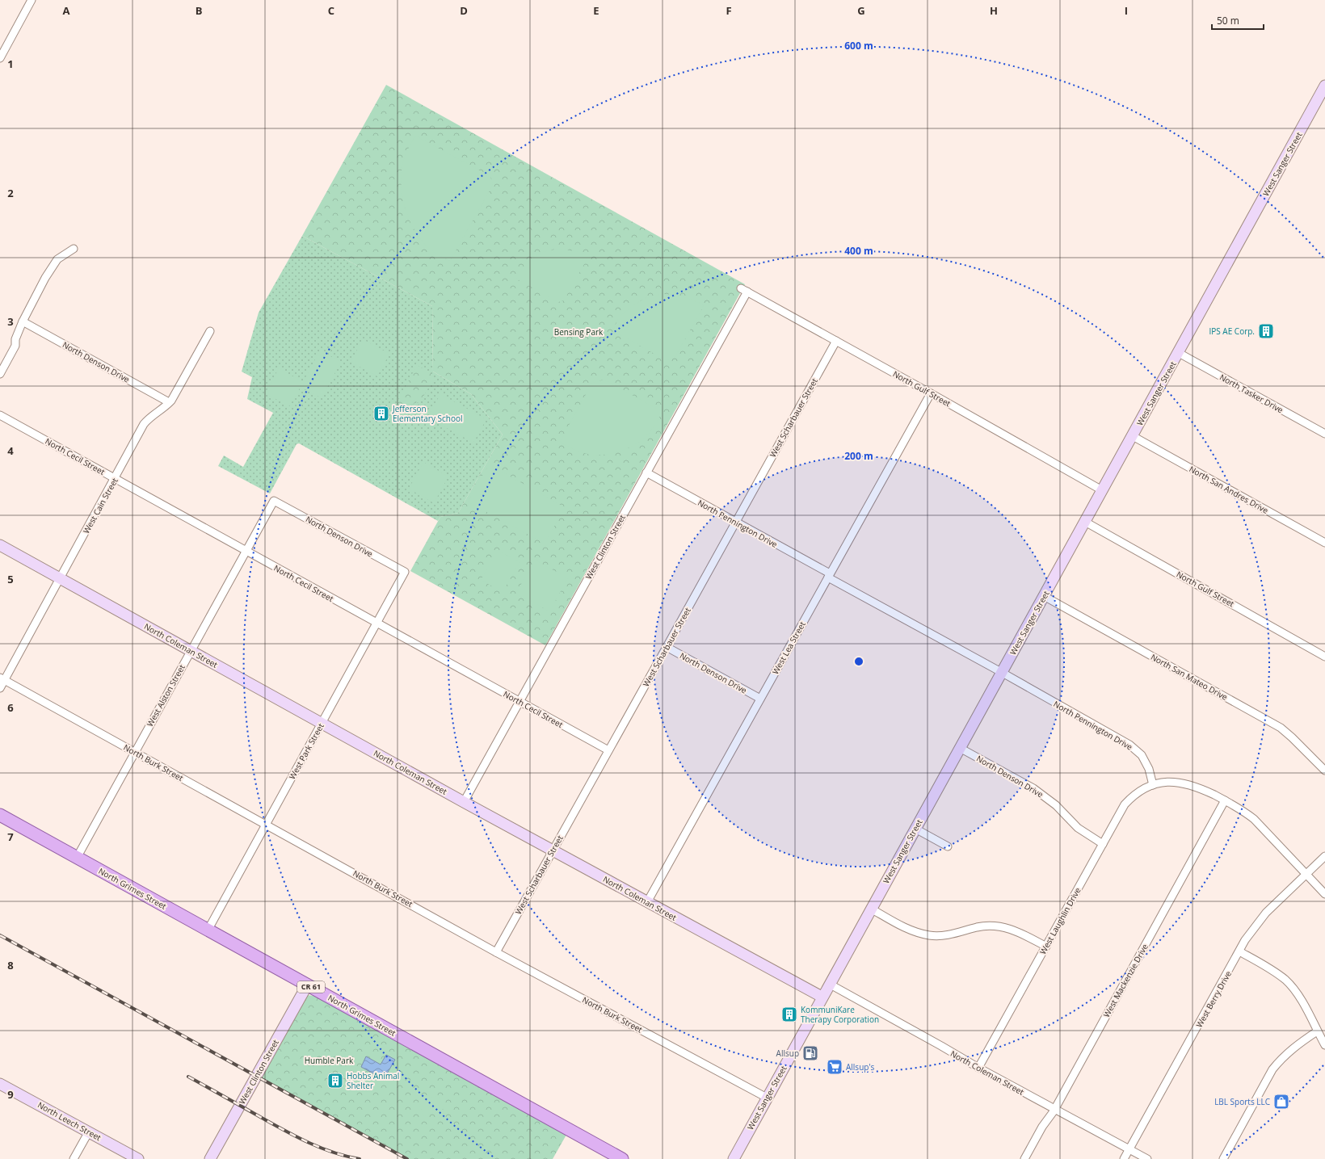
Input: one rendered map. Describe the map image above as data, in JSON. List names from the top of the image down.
{
  "streets": {
    "main road": ["North Grimes Street", "CR 61"],
    "street": [
      "West Sanger Street",
      "North Denson Drive",
      "North Gulf Street",
      "North Tasker Drive",
      "West Scharbauer Street",
      "North Cecil Street",
      "North San Andres Drive",
      "West Cain Street",
      "North Pennington Drive",
      "West Clinton Street",
      "North Coleman Street",
      "West Lea Street",
      "North San Mateo Drive",
      "West Alston Street",
      "West Park Street",
      "North Burk Street",
      "West Laughlin Drive",
      "West Mackenzie Drive",
      "West Berry Drive",
      "North Leech Street"
    ]
  },
  "crossings": [
    ["West Sanger Street", "North Denson Drive"],
    ["West Sanger Street", "North Gulf Street"],
    ["West Sanger Street", "North Tasker Drive"],
    ["West Sanger Street", "North San Andres Drive"],
    ["West Sanger Street", "North Pennington Drive"],
    ["West Sanger Street", "North Coleman Street"],
    ["West Sanger Street", "North San Mateo Drive"],
    ["West Sanger Street", "North Burk Street"],
    ["North Denson Drive", "West Scharbauer Street"],
    ["North Denson Drive", "West Cain Street"],
    ["North Denson Drive", "West Lea Street"],
    ["North Denson Drive", "West Alston Street"],
    ["North Denson Drive", "West Park Street"],
    ["North Denson Drive", "West Laughlin Drive"],
    ["North Gulf Street", "West Scharbauer Street"],
    ["North Gulf Street", "West Clinton Street"],
    ["North Gulf Street", "West Lea Street"],
    ["West Scharbauer Street", "North Cecil Street"],
    ["West Scharbauer Street", "North Pennington Drive"],
    ["West Scharbauer Street", "North Coleman Street"],
    ["West Scharbauer Street", "North Burk Street"],
    ["North Cecil Street", "West Cain Street"],
    ["North Cecil Street", "West Clinton Street"],
    ["North Cecil Street", "West Alston Street"],
    ["North Cecil Street", "West Park Street"],
    ["West Cain Street", "North Coleman Street"],
    ["West Cain Street", "North Burk Street"],
    ["North Pennington Drive", "West Clinton Street"],
    ["North Pennington Drive", "West Lea Street"],
    ["North Pennington Drive", "West Laughlin Drive"],
    ["West Clinton Street", "North Coleman Street"],
    ["West Clinton Street", "North Grimes Street"],
    ["North Coleman Street", "West Lea Street"],
    ["North Coleman Street", "West Alston Street"],
    ["North Coleman Street", "West Park Street"],
    ["North Coleman Street", "West Laughlin Drive"],
    ["North Coleman Street", "West Mackenzie Drive"],
    ["North Coleman Street", "West Berry Drive"],
    ["West Alston Street", "North Burk Street"],
    ["West Alston Street", "North Grimes Street"],
    ["West Park Street", "North Burk Street"],
    ["West Park Street", "North Grimes Street"]
  ],
  "parks": ["Bensing Park", "Humble Park"],
  "places": {
    "building": [
      "IPS AE Corp.",
      "Jefferson Elementary School",
      "KommuniKare Therapy Corporation",
      "Hobbs Animal Shelter"
    ],
    "fuel station": ["Allsup"],
    "supermarket": ["Allsup's"],
    "shop": ["LBL Sports LLC"]
  },
  "scale_bar": "50 m",
  "grid": {
    "columns": [
      "A",
      "B",
      "C",
      "D",
      "E",
      "F",
      "G",
      "H",
      "I"
    ],
    "rows": [
      "1",
      "2",
      "3",
      "4",
      "5",
      "6",
      "7",
      "8",
      "9"
    ]
  },
  "rings": ["600 m", "400 m", "200 m"]
}
